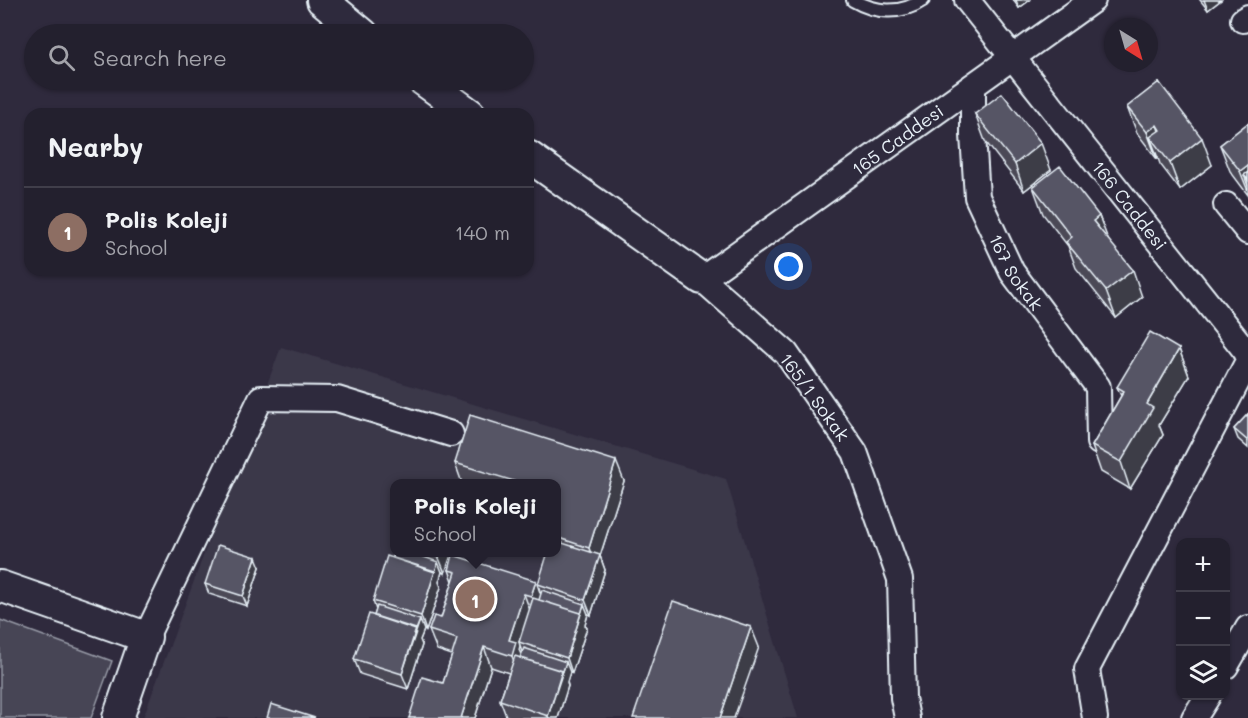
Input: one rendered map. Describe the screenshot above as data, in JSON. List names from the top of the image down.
{
  "streets": {
    "street": [
      "165 Caddesi",
      "166 Caddesi",
      "167 Sokak",
      "165/1 Sokak"
    ]
  },
  "crossings": [
    ["165 Caddesi", "166 Caddesi"],
    ["165 Caddesi", "167 Sokak"],
    ["165 Caddesi", "165/1 Sokak"]
  ],
  "north": "bottom right",
  "page": {
    "search": "Search here",
    "heading": "Nearby",
    "list": [
      {
        "mark": "1",
        "name": "Polis Koleji",
        "note": "School",
        "value": "140 m"
      }
    ],
    "popup": ["Polis Koleji", "School"],
    "map_buttons": ["+", "−"],
    "pins": "1"
  }
}
